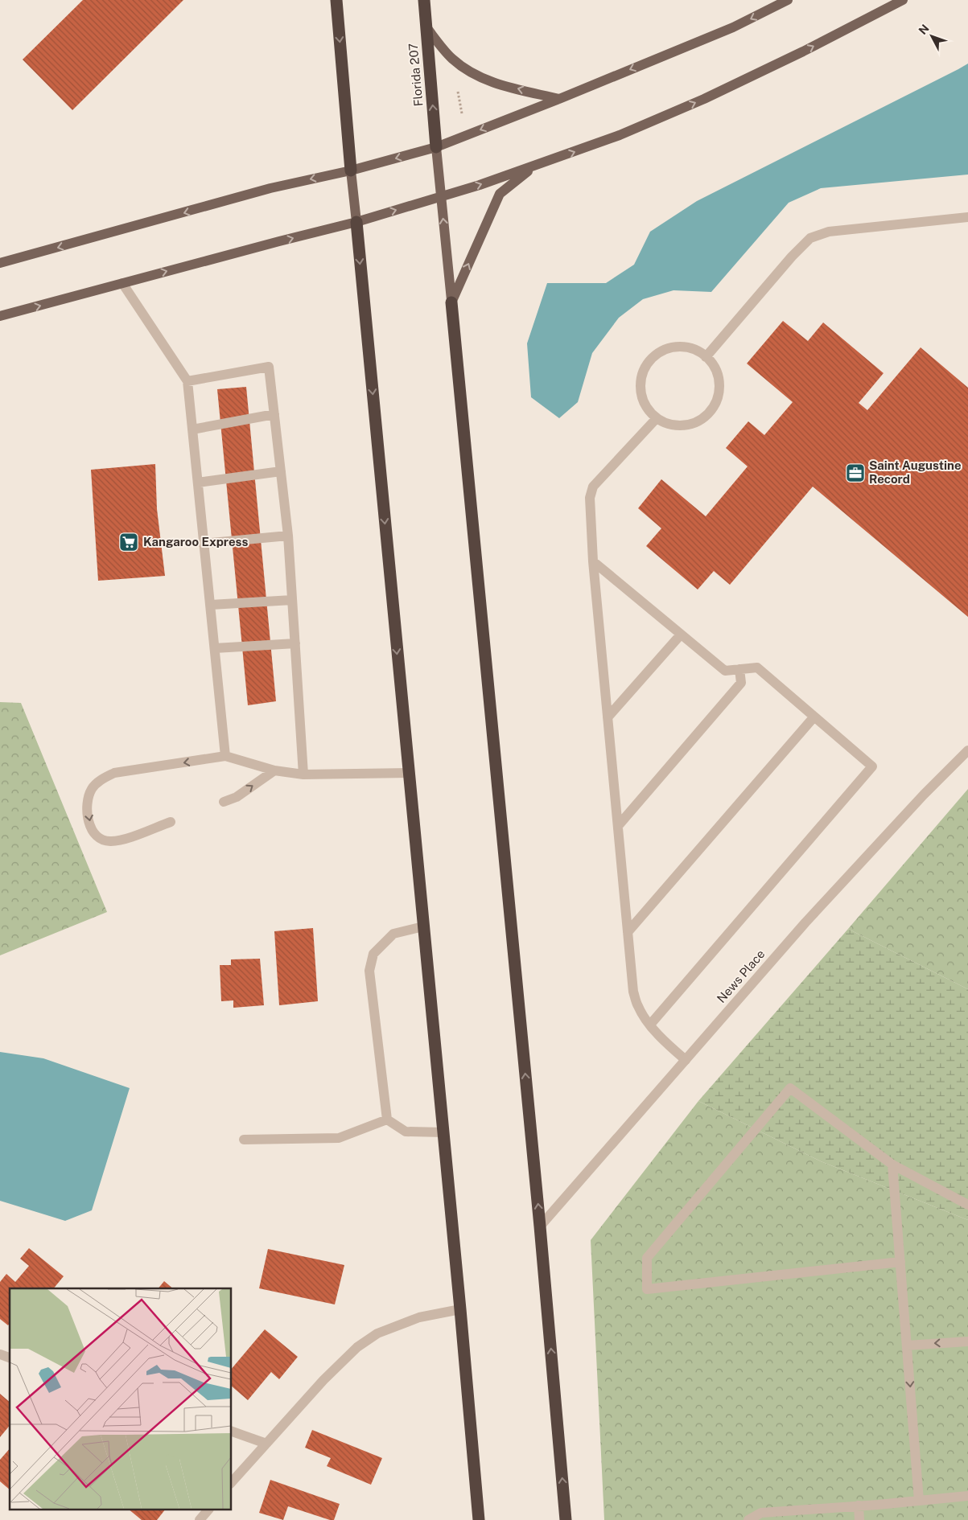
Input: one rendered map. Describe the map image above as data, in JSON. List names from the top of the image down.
{
  "streets": {
    "highway": ["Florida 207"],
    "street": ["News Place"]
  },
  "places": {
    "office": ["Saint Augustine Record"],
    "supermarket": ["Kangaroo Express"]
  },
  "north": "top left"
}
